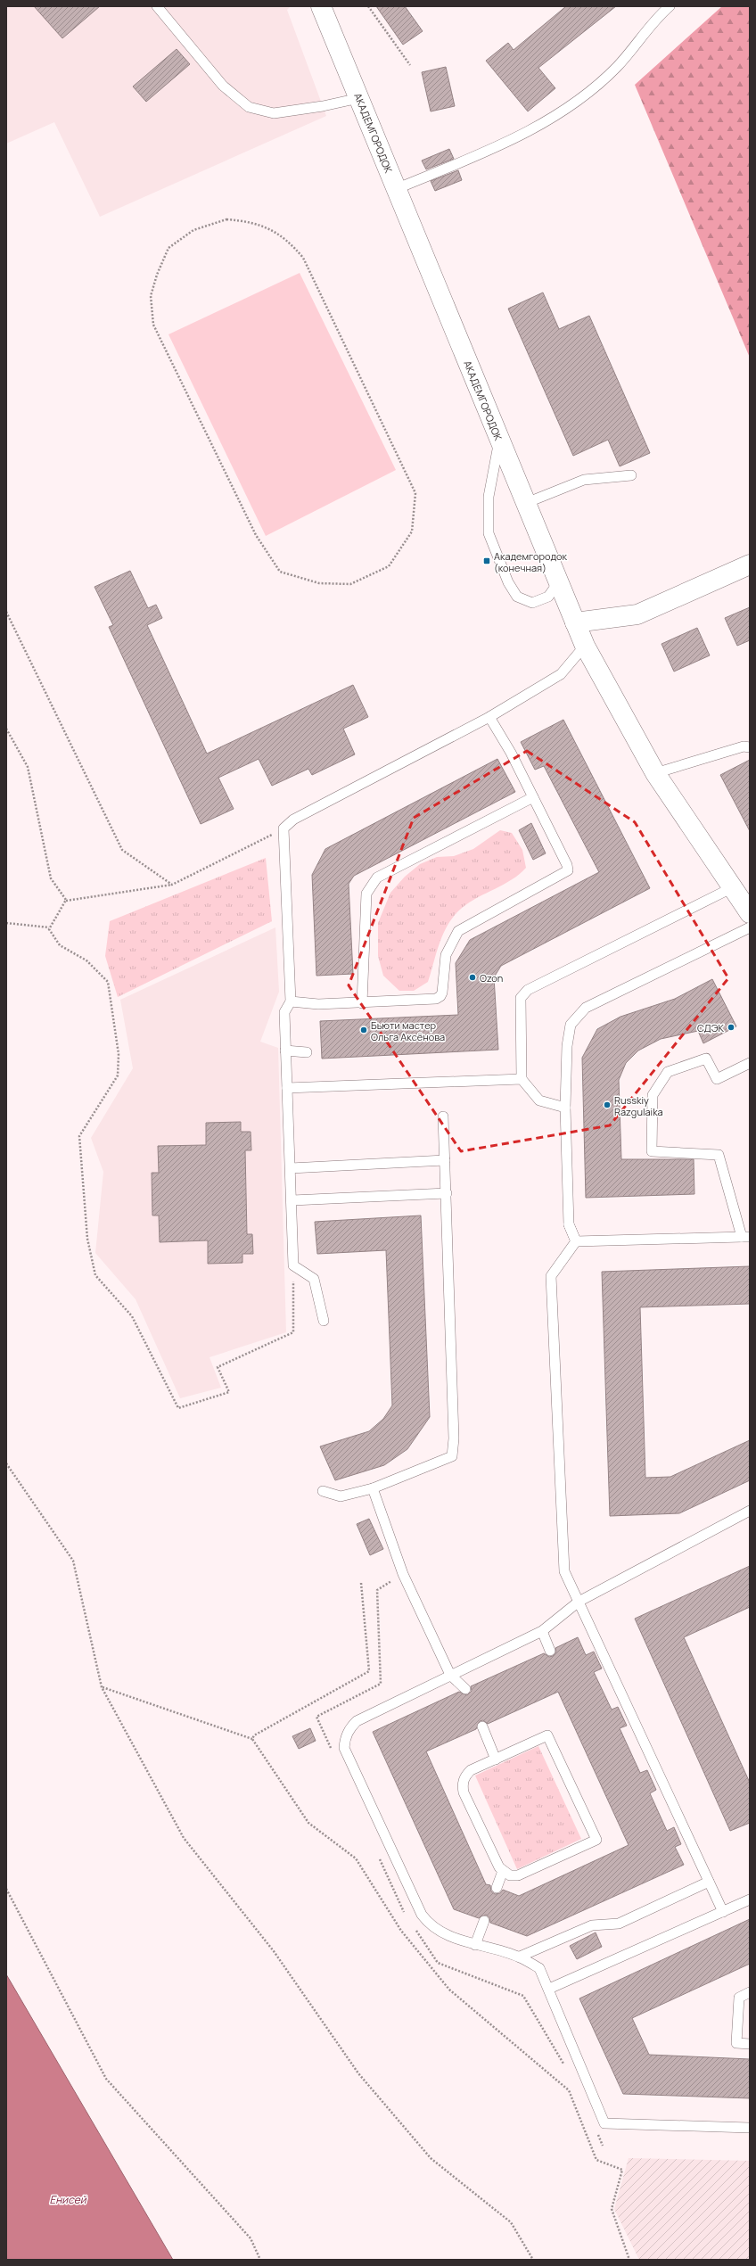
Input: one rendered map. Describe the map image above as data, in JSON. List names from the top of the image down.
{
  "streets": {
    "street": ["АКАДЕМГОРОДОК"]
  },
  "water": ["Енисей"],
  "places": {
    "transit": ["Академгородок (конечная)"],
    "other": [
      "Ozon",
      "СДЭК",
      "Бьюти мастер Oльга Аксёнова",
      "Russkiy Razgulaika"
    ]
  }
}
